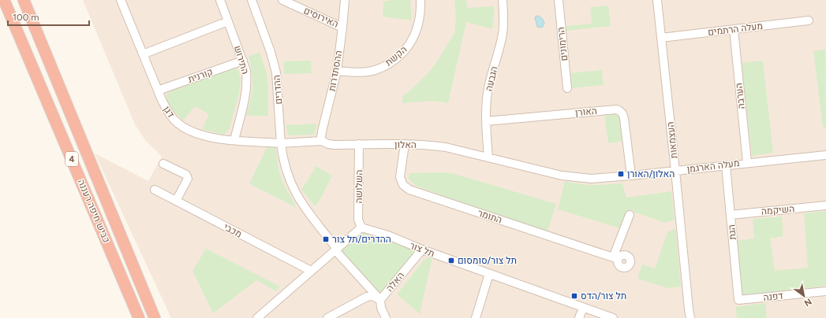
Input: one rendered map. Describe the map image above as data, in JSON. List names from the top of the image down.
{
  "streets": {
    "highway": ["4", "כביש חיפה רעננה"],
    "street": [
      "האירוסים",
      "מעלה הרתמים",
      "הרימונים",
      "הקשת",
      "התירוש",
      "ההסתדרות",
      "קורנית",
      "הגבעה",
      "ההדרים",
      "הערבה",
      "דגן",
      "האורן",
      "העצמאות",
      "האלון",
      "מעלה הארגמן",
      "השלושה",
      "השיקמה",
      "התומר",
      "מכבי",
      "הגת",
      "תל צור",
      "האלה",
      "דפנה"
    ]
  },
  "crossings": [
    ["האירוסים", "ההסתדרות"],
    ["מעלה הרתמים", "הערבה"],
    ["מעלה הרתמים", "העצמאות"],
    ["הקשת", "ההסתדרות"],
    ["התירוש", "קורנית"],
    ["התירוש", "דגן"],
    ["ההסתדרות", "האלון"],
    ["קורנית", "דגן"],
    ["הגבעה", "האורן"],
    ["הגבעה", "האלון"],
    ["הגבעה", "מעלה הארגמן"],
    ["ההדרים", "דגן"],
    ["ההדרים", "האלה"],
    ["הערבה", "מעלה הארגמן"],
    ["האורן", "מעלה הארגמן"],
    ["העצמאות", "מעלה הארגמן"],
    ["האלון", "מעלה הארגמן"],
    ["האלון", "השלושה"],
    ["האלון", "התומר"],
    ["מעלה הארגמן", "הגת"],
    ["השלושה", "תל צור"],
    ["השיקמה", "הגת"],
    ["הגת", "דפנה"],
    ["תל צור", "האלה"]
  ],
  "places": {
    "transit": [
      "האלון/האורן",
      "ההדרים/תל צור",
      "תל צור/סומסום",
      "תל צור/הדס"
    ]
  },
  "scale_bar": "100 m",
  "north": "bottom right"
}
